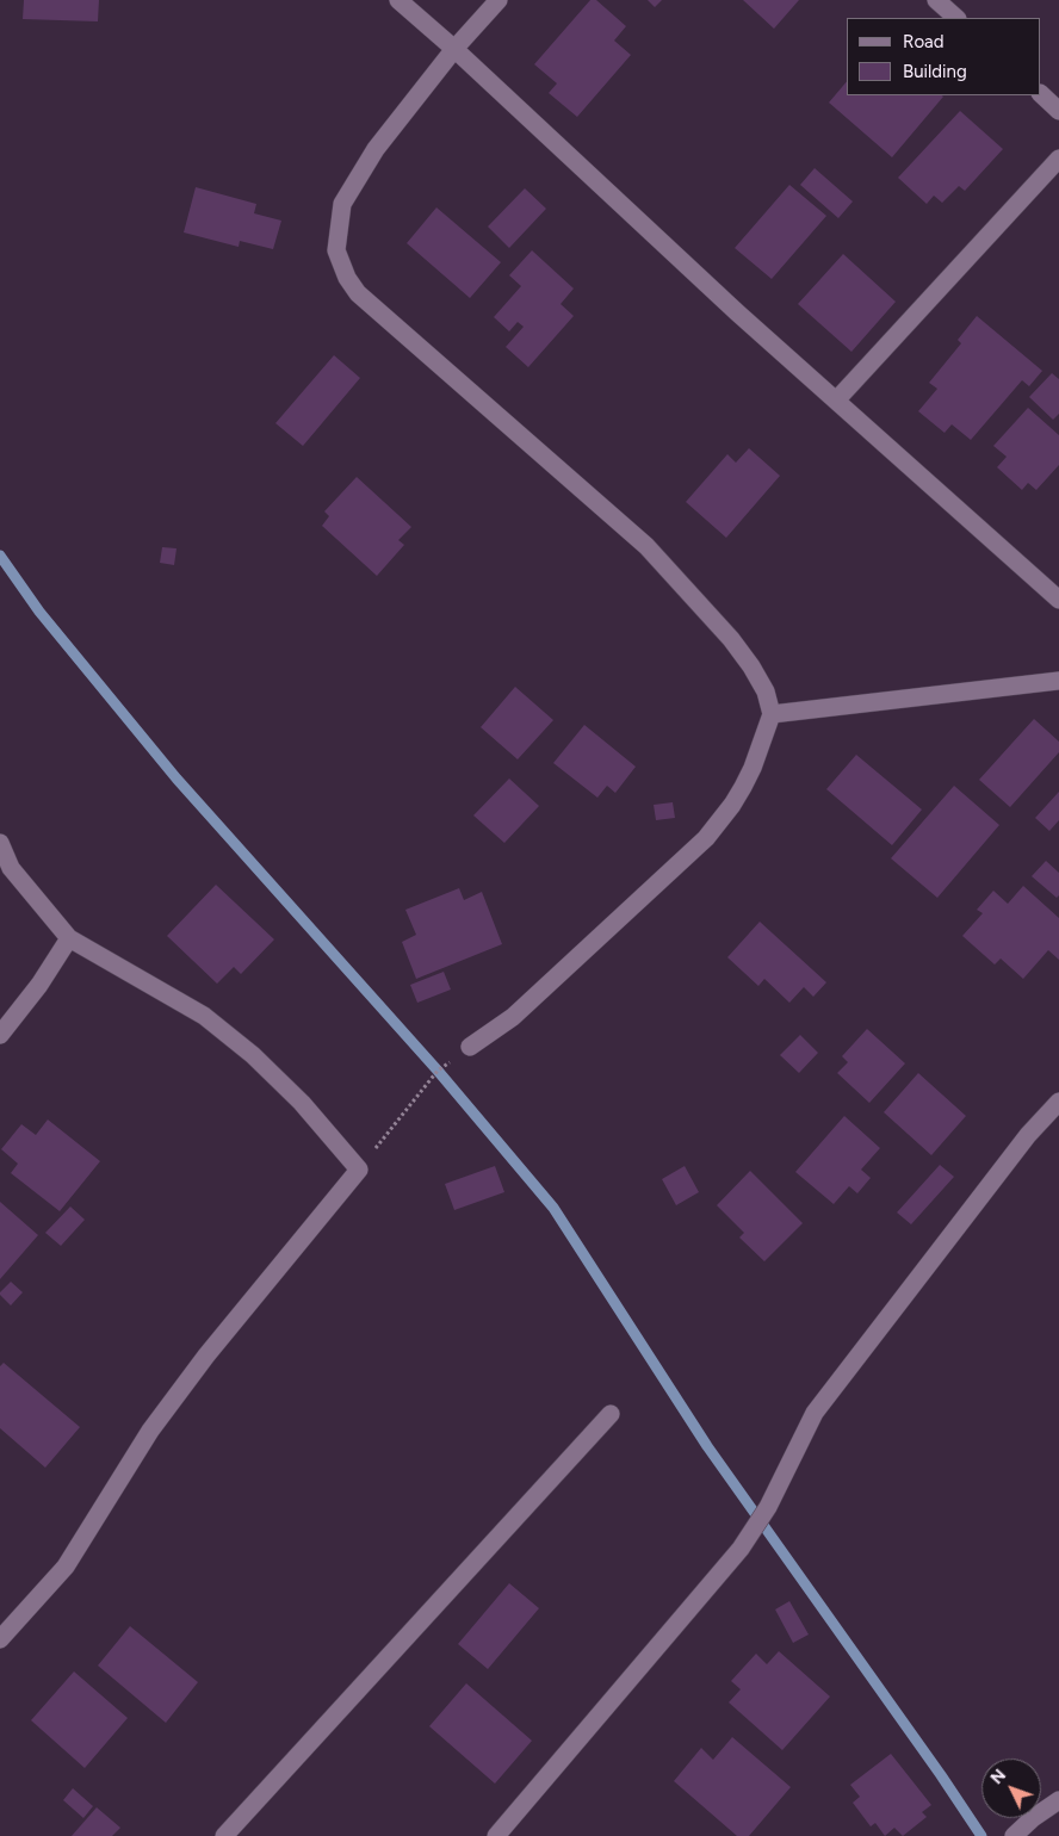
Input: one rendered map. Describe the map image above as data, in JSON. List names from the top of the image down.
{
  "legend": ["Road", "Building"],
  "north": "top left"
}
